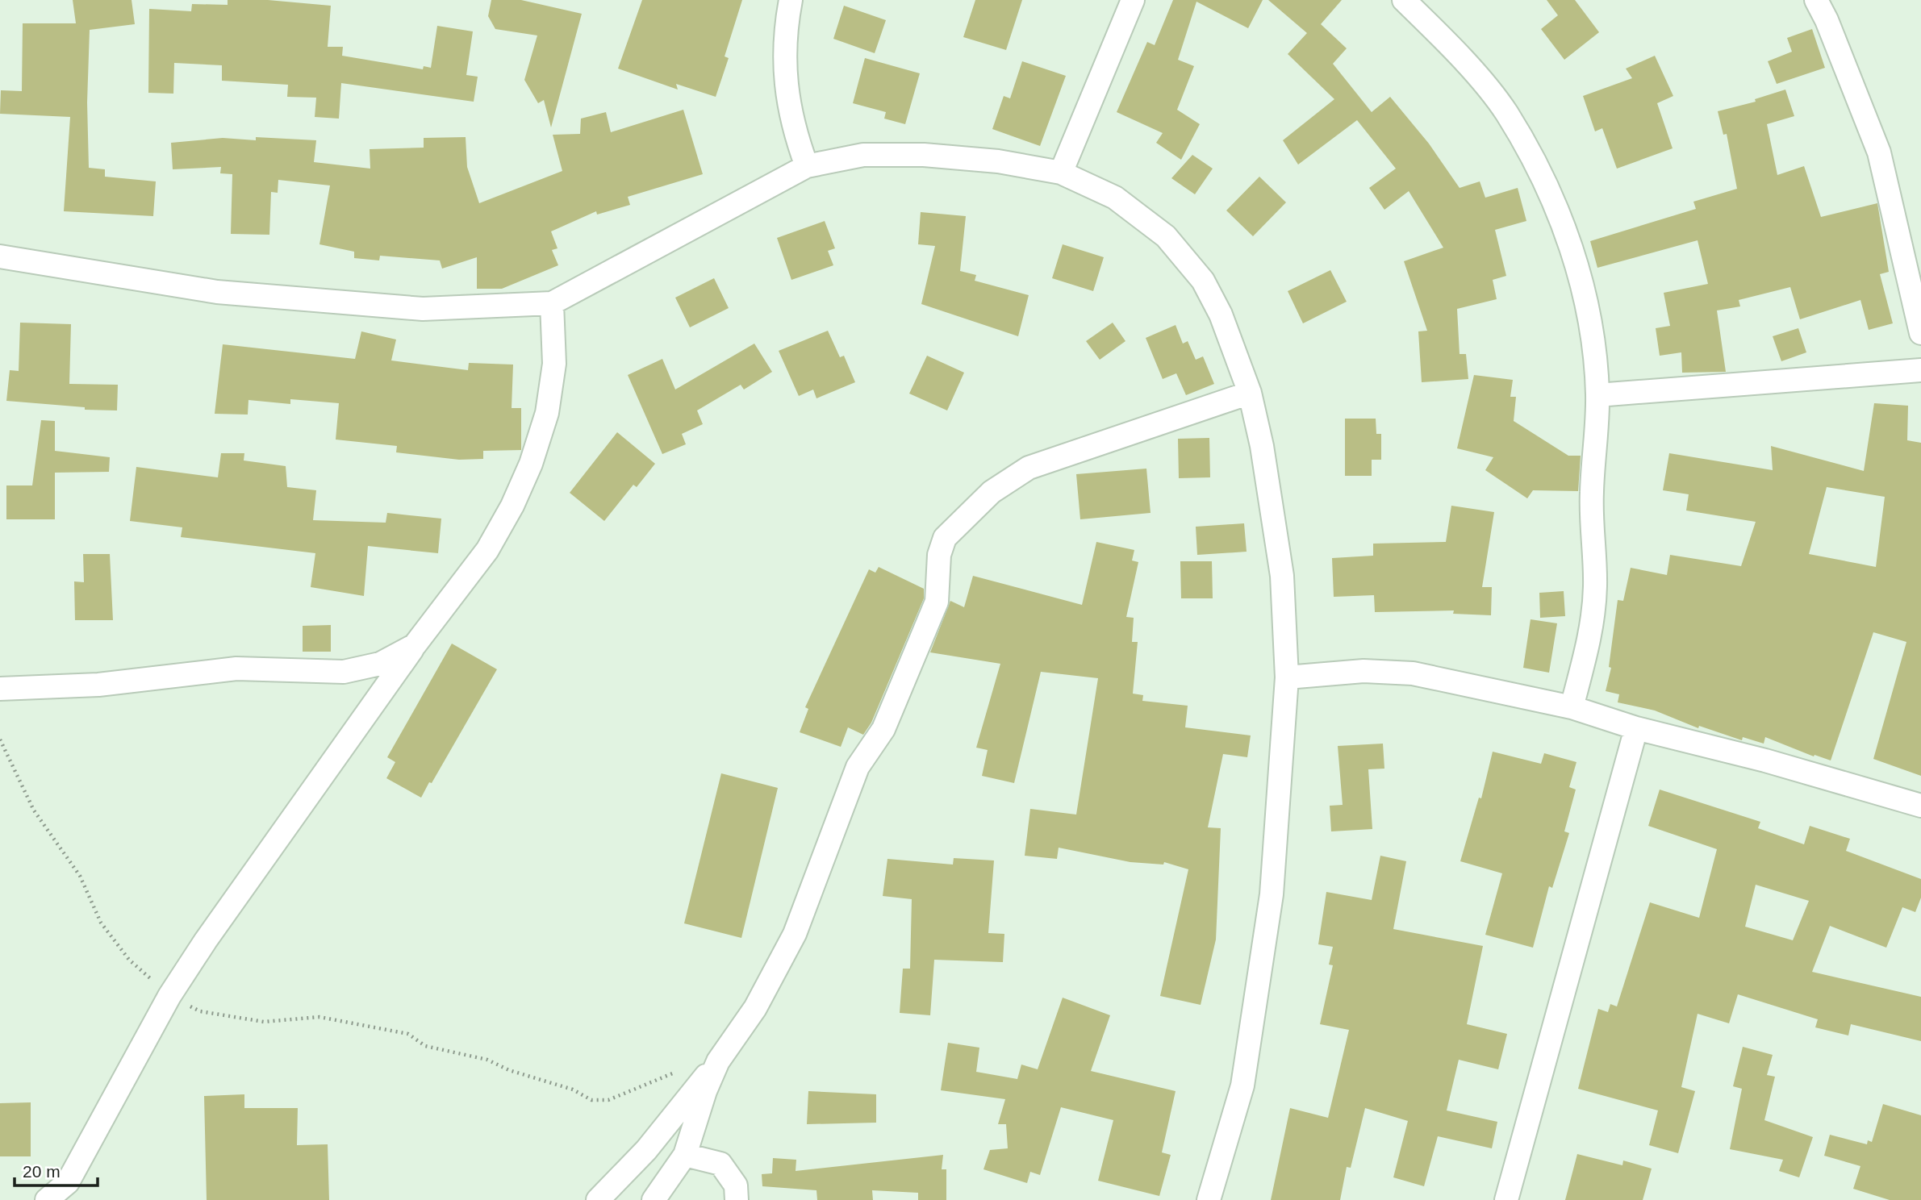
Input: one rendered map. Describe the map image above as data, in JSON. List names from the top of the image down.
{
  "scale_bar": "20 m"
}
